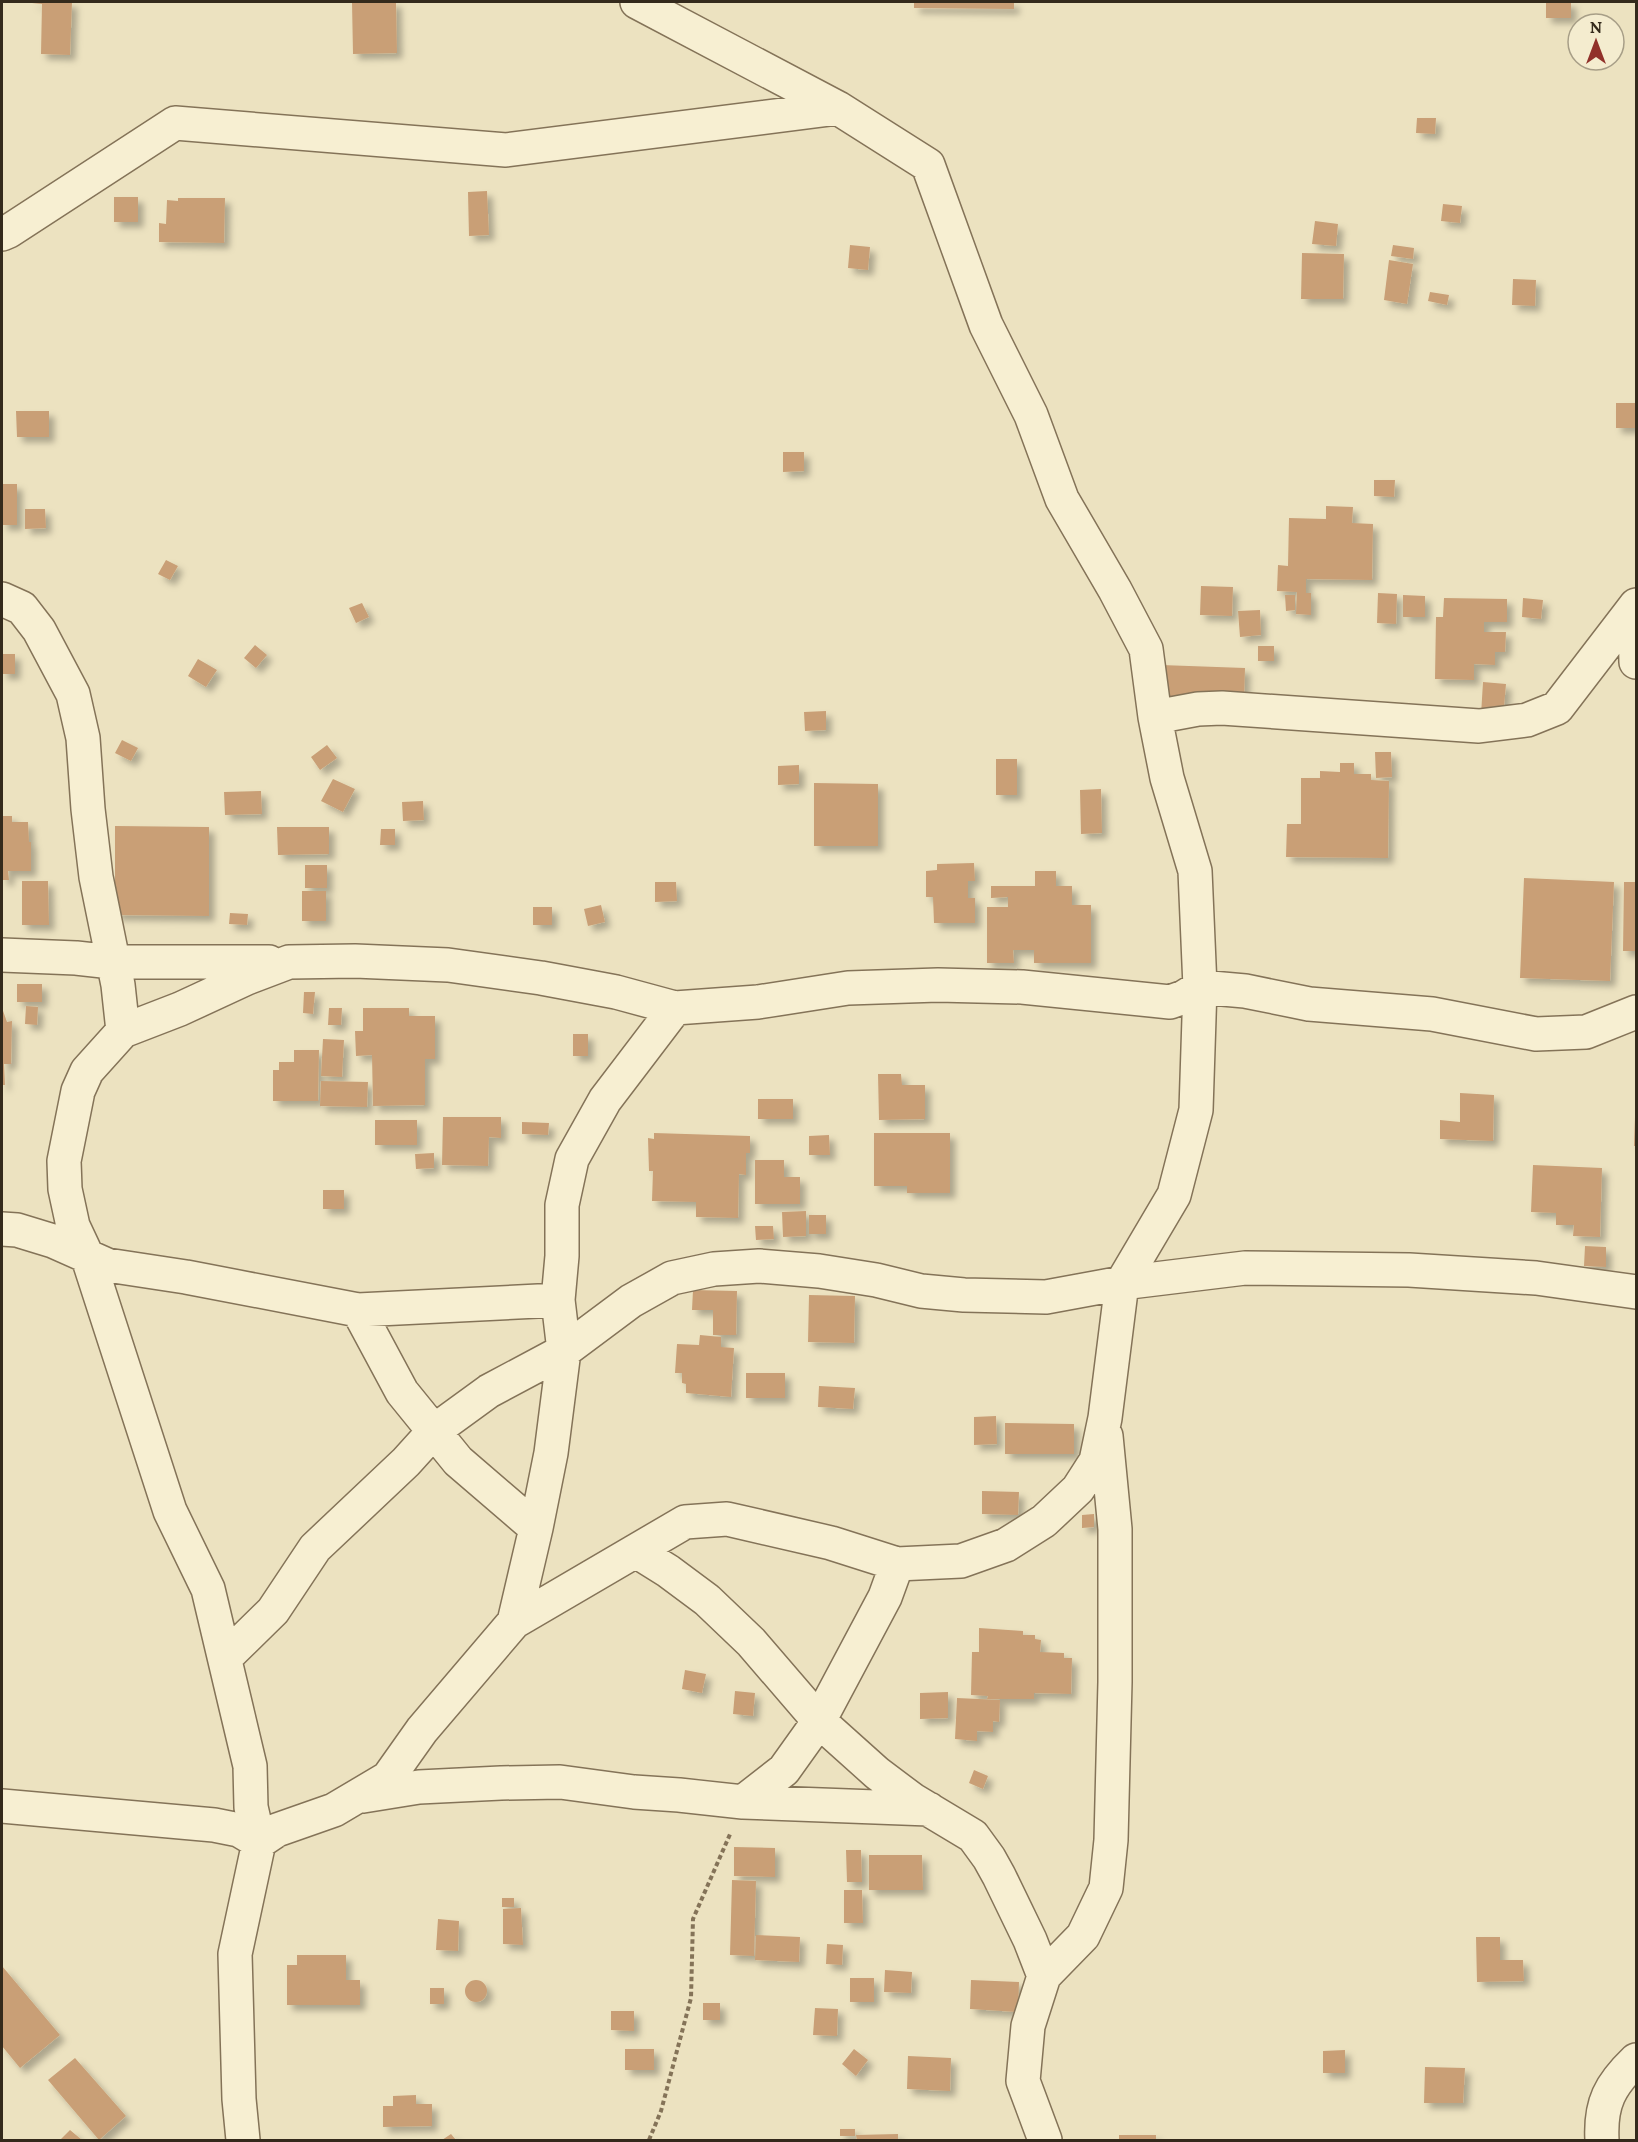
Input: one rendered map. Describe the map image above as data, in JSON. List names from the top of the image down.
{
  "north": "top"
}
